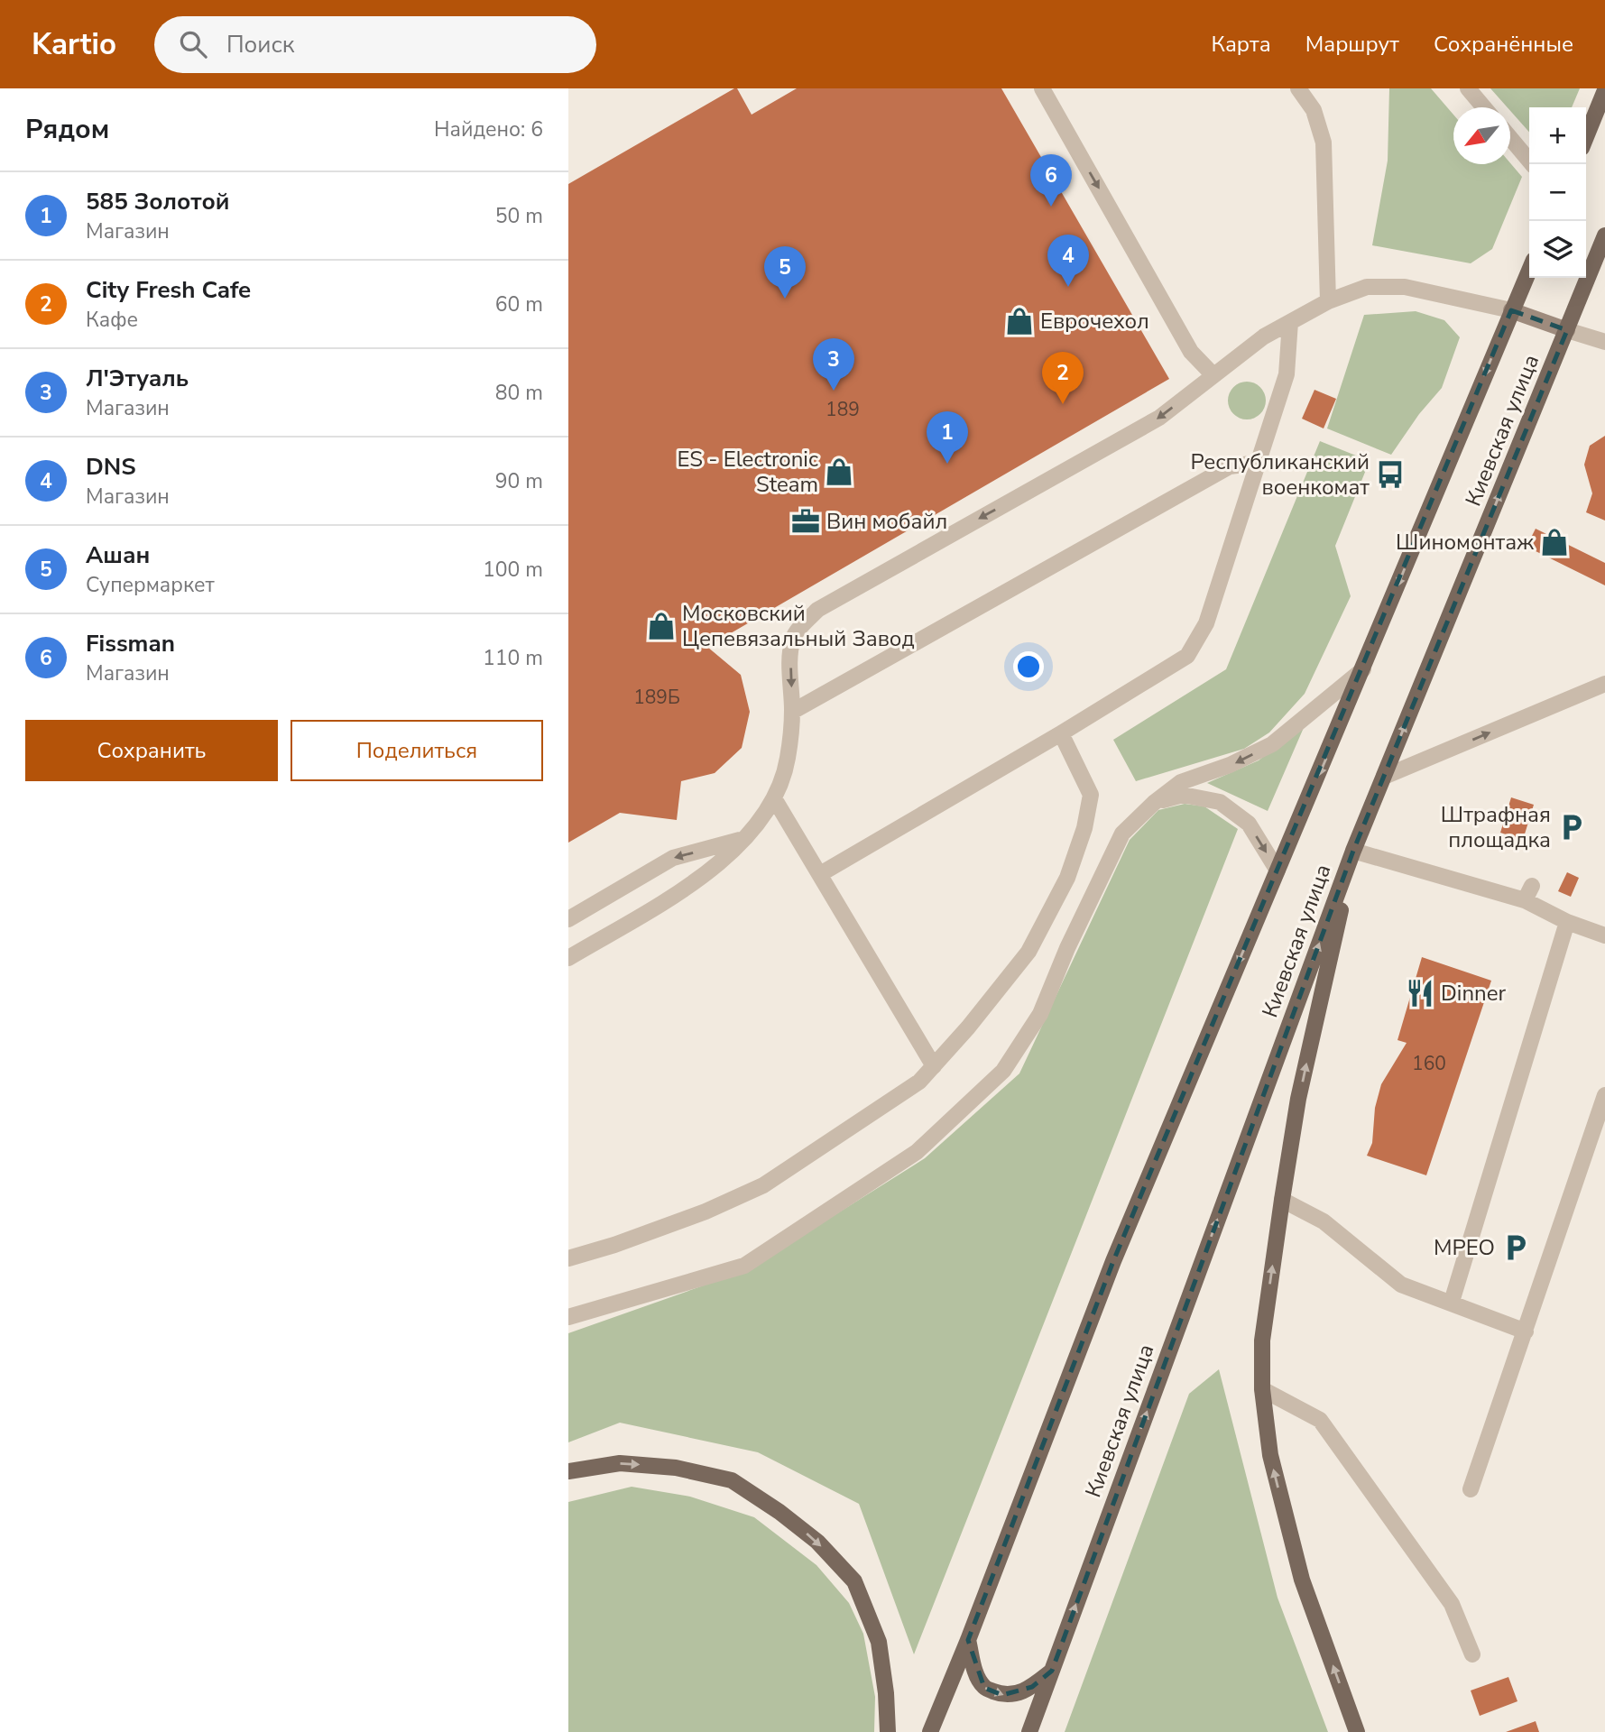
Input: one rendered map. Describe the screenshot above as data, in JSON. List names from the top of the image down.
{
  "streets": {
    "main road": ["Киевская улица"]
  },
  "places": {
    "shop": [
      "Еврочехол",
      "ES - Electronic Steam",
      "Шиномонтаж",
      "Московский Цепевязальный Завод"
    ],
    "bus stop": ["Республиканский военкомат"],
    "office": ["Вин мобайл"],
    "parking": ["Штрафная площадка", "МРЕО"],
    "restaurant": ["Dinner"]
  },
  "house_numbers": ["189", "189Б", "160"],
  "north": "bottom left",
  "page": {
    "header": "Kartio",
    "search": "Поиск",
    "nav": ["Карта", "Маршрут", "Сохранённые"],
    "heading": ["Рядом", "Найдено: 6"],
    "map_buttons": ["+", "−"],
    "pins": [
      "6",
      "4",
      "5",
      "3",
      "2",
      "1"
    ],
    "list": [
      {
        "mark": "1",
        "name": "585 Золотой",
        "note": "Магазин",
        "value": "50 m"
      },
      {
        "mark": "2",
        "name": "City Fresh Cafe",
        "note": "Кафе",
        "value": "60 m"
      },
      {
        "mark": "3",
        "name": "Л'Этуаль",
        "note": "Магазин",
        "value": "80 m"
      },
      {
        "mark": "4",
        "name": "DNS",
        "note": "Магазин",
        "value": "90 m"
      },
      {
        "mark": "5",
        "name": "Ашан",
        "note": "Супермаркет",
        "value": "100 m"
      },
      {
        "mark": "6",
        "name": "Fissman",
        "note": "Магазин",
        "value": "110 m"
      }
    ],
    "buttons": ["Сохранить", "Поделиться"]
  }
}
